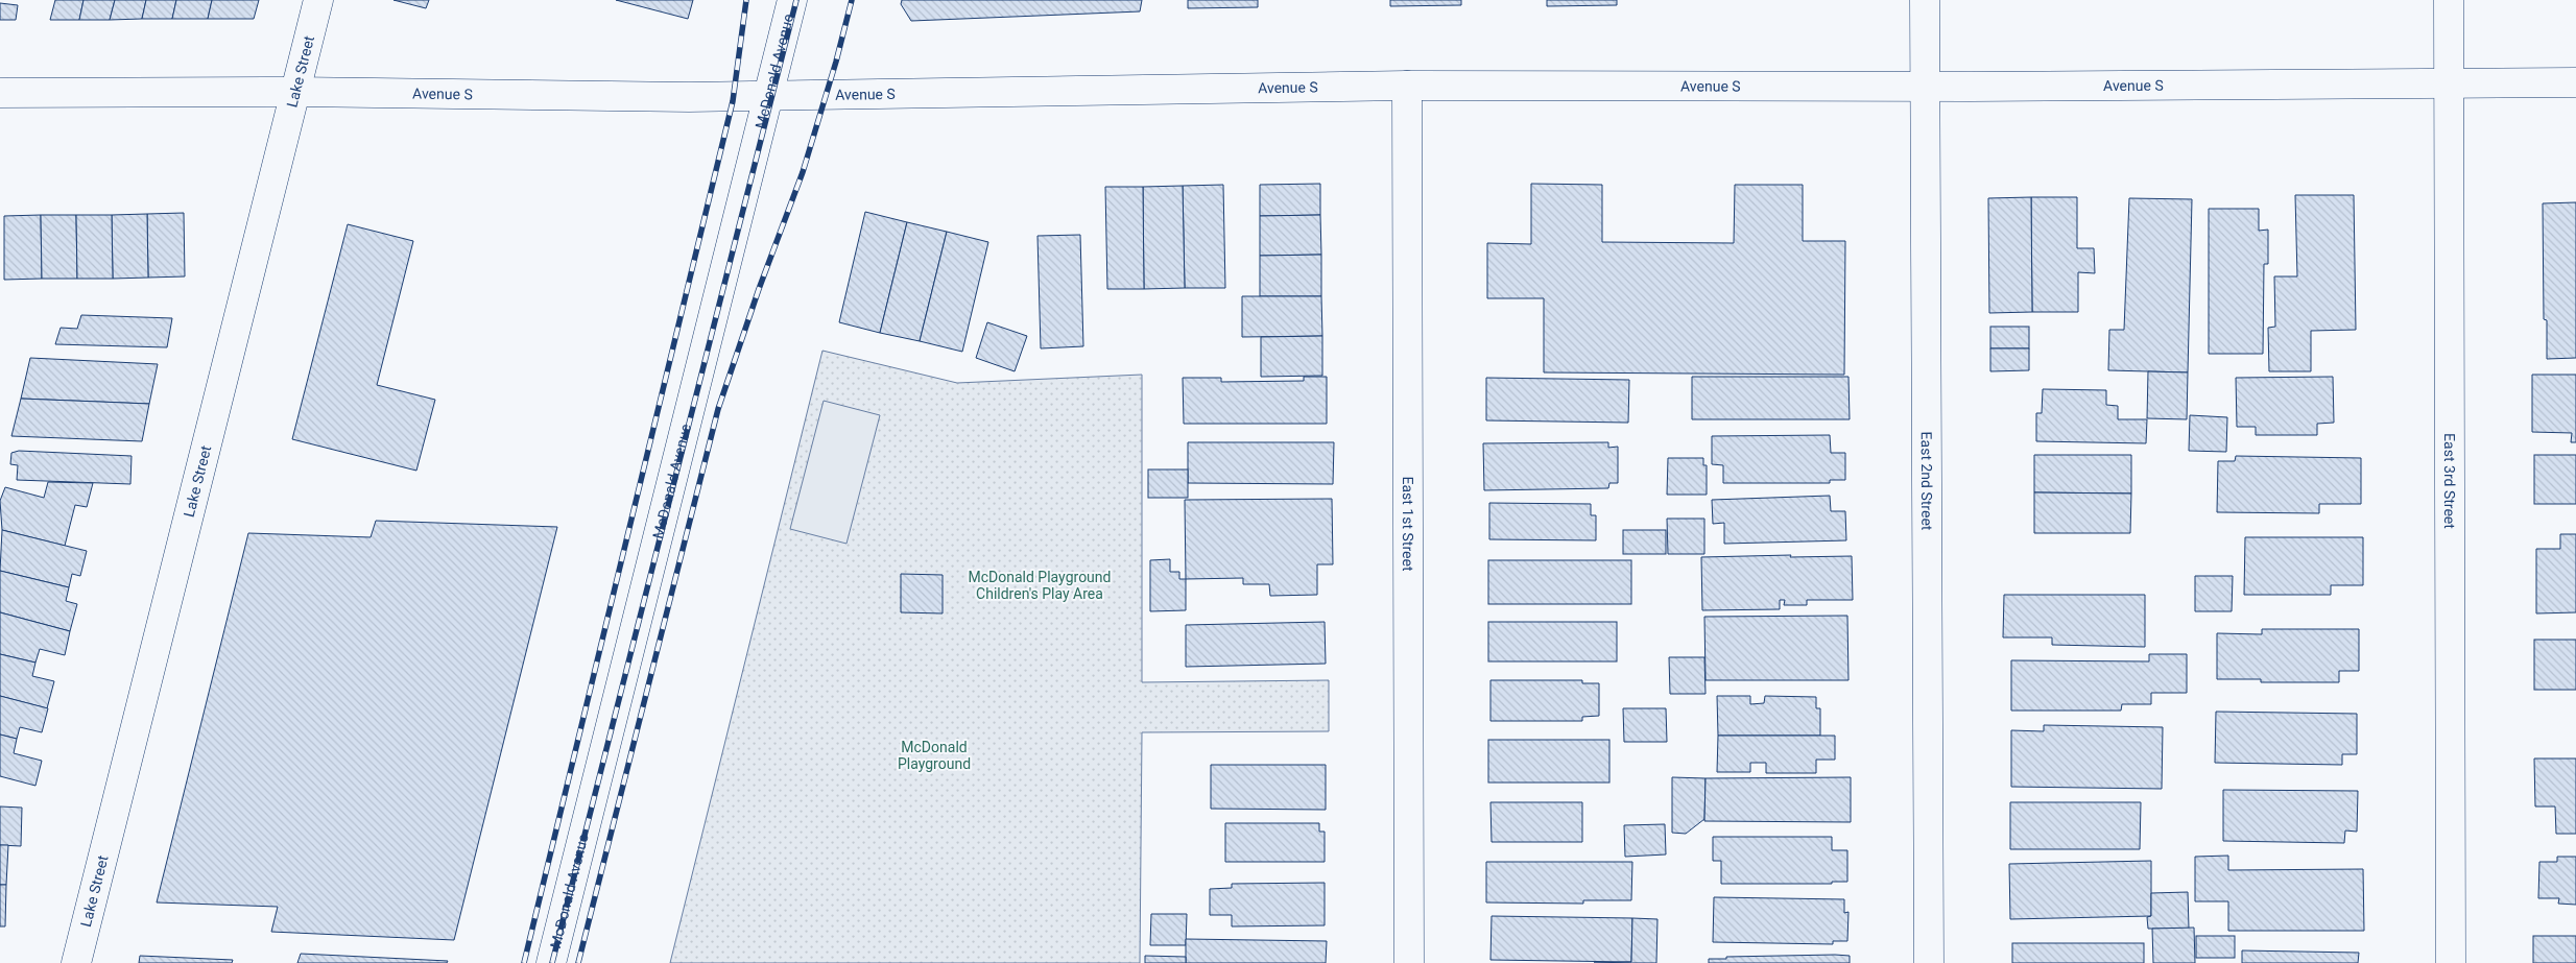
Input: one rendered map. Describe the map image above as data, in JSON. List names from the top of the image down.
{
  "streets": {
    "street": [
      "Lake Street",
      "McDonald Avenue",
      "Avenue S",
      "East 2nd Street",
      "East 3rd Street",
      "East 1st Street"
    ]
  },
  "crossings": [
    ["Lake Street", "Avenue S"],
    ["McDonald Avenue", "Avenue S"],
    ["Avenue S", "East 2nd Street"],
    ["Avenue S", "East 3rd Street"],
    ["Avenue S", "East 1st Street"]
  ],
  "parks": ["McDonald Playground Children's Play Area", "McDonald Playground"]
}
